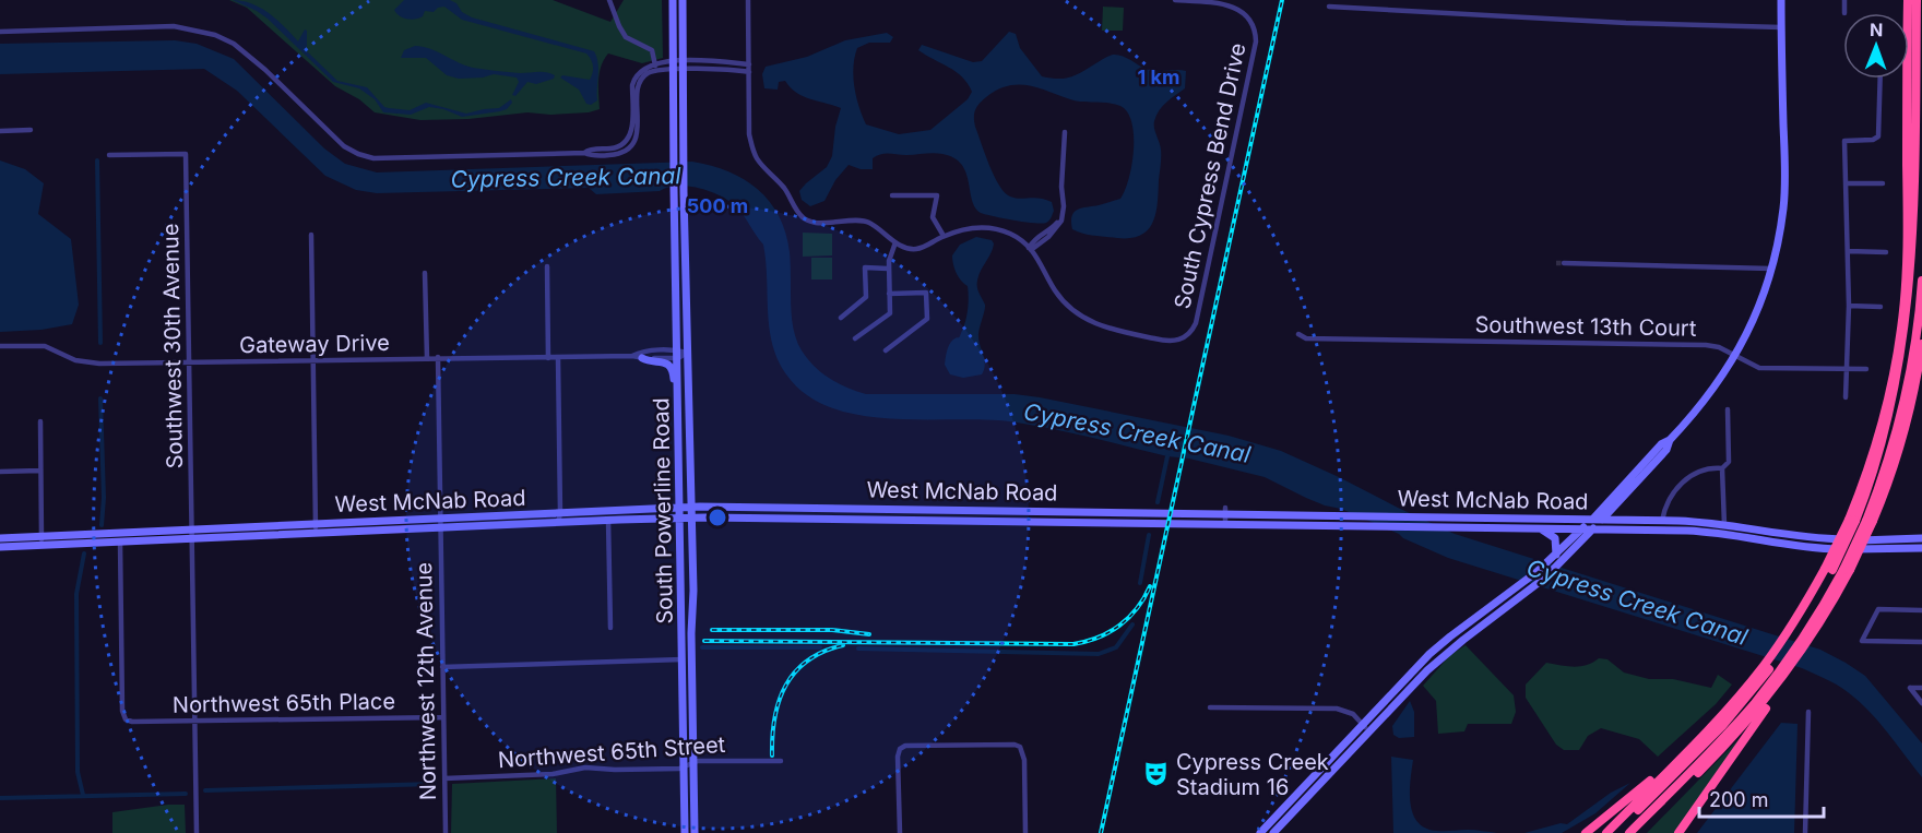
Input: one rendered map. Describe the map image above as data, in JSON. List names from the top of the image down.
{
  "streets": {
    "main road": ["West McNab Road", "South Powerline Road"],
    "street": [
      "South Cypress Bend Drive",
      "Southwest 13th Court",
      "Gateway Drive",
      "Southwest 30th Avenue",
      "Northwest 12th Avenue",
      "Northwest 65th Place",
      "Northwest 65th Street"
    ]
  },
  "crossings": [
    ["Gateway Drive", "Southwest 30th Avenue"],
    ["Gateway Drive", "South Powerline Road"],
    ["Gateway Drive", "Northwest 12th Avenue"],
    ["Southwest 30th Avenue", "West McNab Road"],
    ["Southwest 30th Avenue", "Northwest 65th Place"],
    ["West McNab Road", "South Powerline Road"],
    ["West McNab Road", "Northwest 12th Avenue"],
    ["West McNab Road", "Northwest 65th Place"],
    ["South Powerline Road", "Northwest 65th Street"],
    ["Northwest 12th Avenue", "Northwest 65th Place"],
    ["Northwest 12th Avenue", "Northwest 65th Street"]
  ],
  "water": ["Cypress Creek Canal"],
  "places": {
    "theatre": ["Cypress Creek Stadium 16"]
  },
  "scale_bar": "200 m",
  "north": "top",
  "rings": ["1 km", "500 m"]
}
